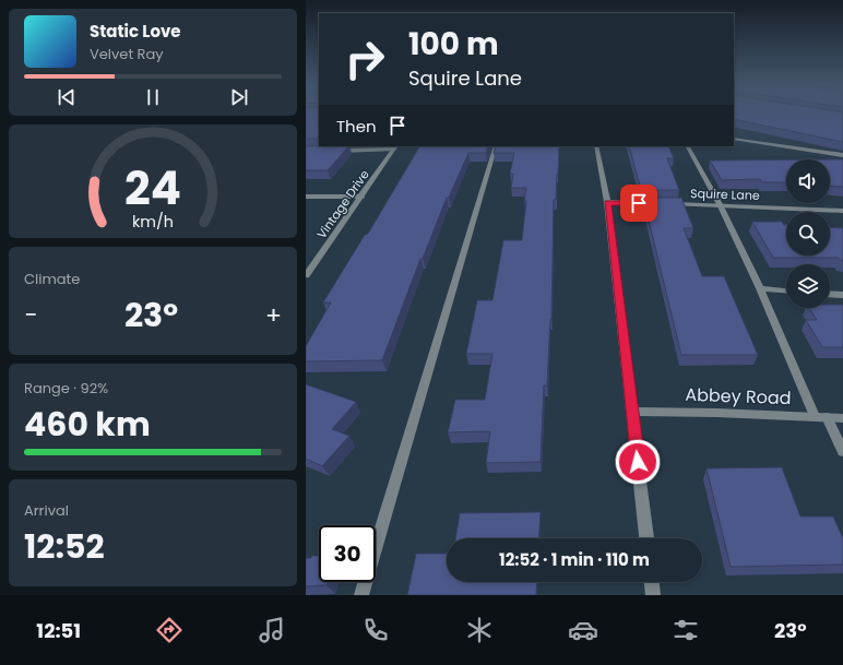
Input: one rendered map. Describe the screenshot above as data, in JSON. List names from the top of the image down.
{
  "streets": {
    "street": ["Squire Lane", "Vintage Drive", "Abbey Road"]
  },
  "page": {
    "turn": ["100 m", "Squire Lane"],
    "song": ["Static Love", "Velvet Ray"],
    "then": "Then",
    "tile": [
      "Climate",
      ["Range · 92%", "460 km"],
      ["Arrival", "12:52"]
    ],
    "heat": ["−", "23°", "+"],
    "limit": "30",
    "trip": "12:52 · 1 min · 110 m",
    "tabs": ["12:51", "23°"],
    "gauge": ["24", "km/h"]
  }
}
